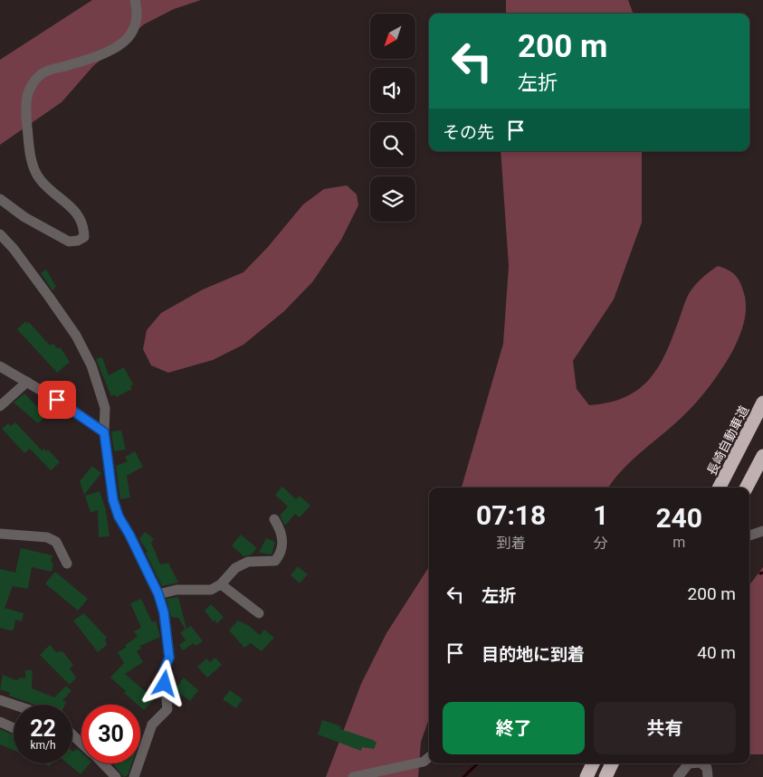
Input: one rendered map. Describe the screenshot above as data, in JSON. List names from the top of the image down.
{
  "streets": {
    "highway": ["長崎自動車道"]
  },
  "north": "bottom left",
  "page": {
    "turn": ["200 m", "左折"],
    "then": "その先",
    "eta": [
      "07:18",
      "到着",
      "1",
      "分",
      "240",
      "m"
    ],
    "list": [
      {
        "name": "左折",
        "value": "200 m"
      },
      {
        "name": "目的地に到着",
        "value": "40 m"
      }
    ],
    "buttons": ["終了", "共有"],
    "speed": "22 km/h",
    "limit": "30"
  }
}
